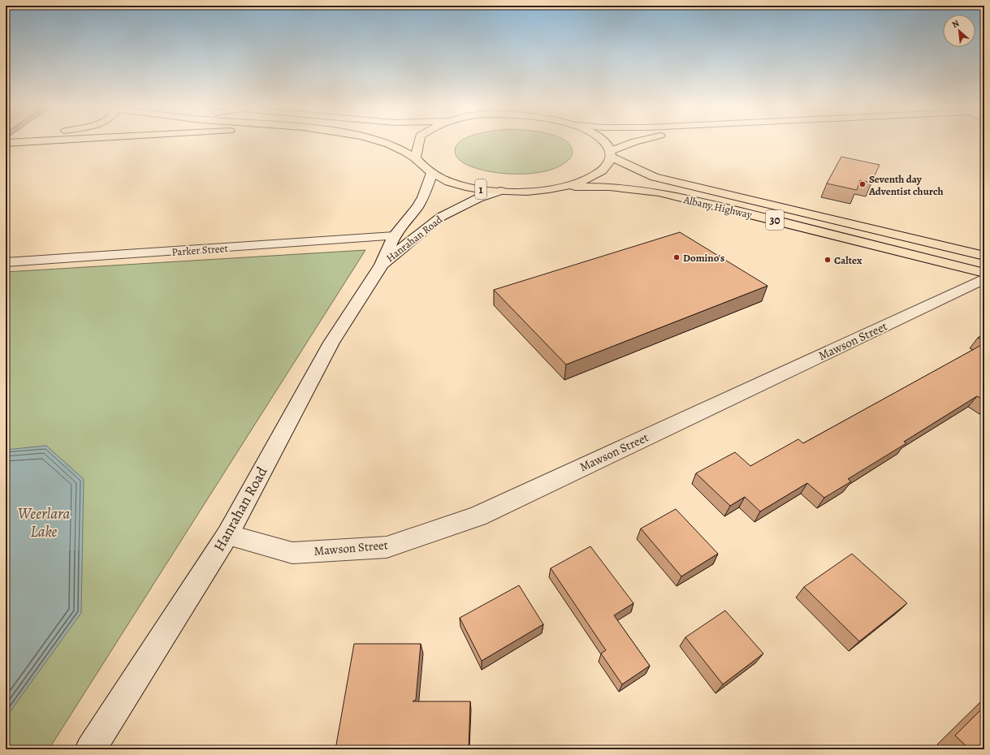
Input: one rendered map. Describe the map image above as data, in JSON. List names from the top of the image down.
{
  "streets": {
    "main road": ["1", "Albany Highway", "30"],
    "street": ["Hanrahan Road", "Parker Street", "Mawson Street"]
  },
  "crossings": [
    ["1", "Albany Highway"],
    ["1", "Hanrahan Road"],
    ["Hanrahan Road", "Parker Street"],
    ["Hanrahan Road", "Mawson Street"]
  ],
  "water": ["Weerlara Lake"],
  "places": ["Seventh day Adventist church", "Domino's", "Caltex"],
  "north": "top left"
}
